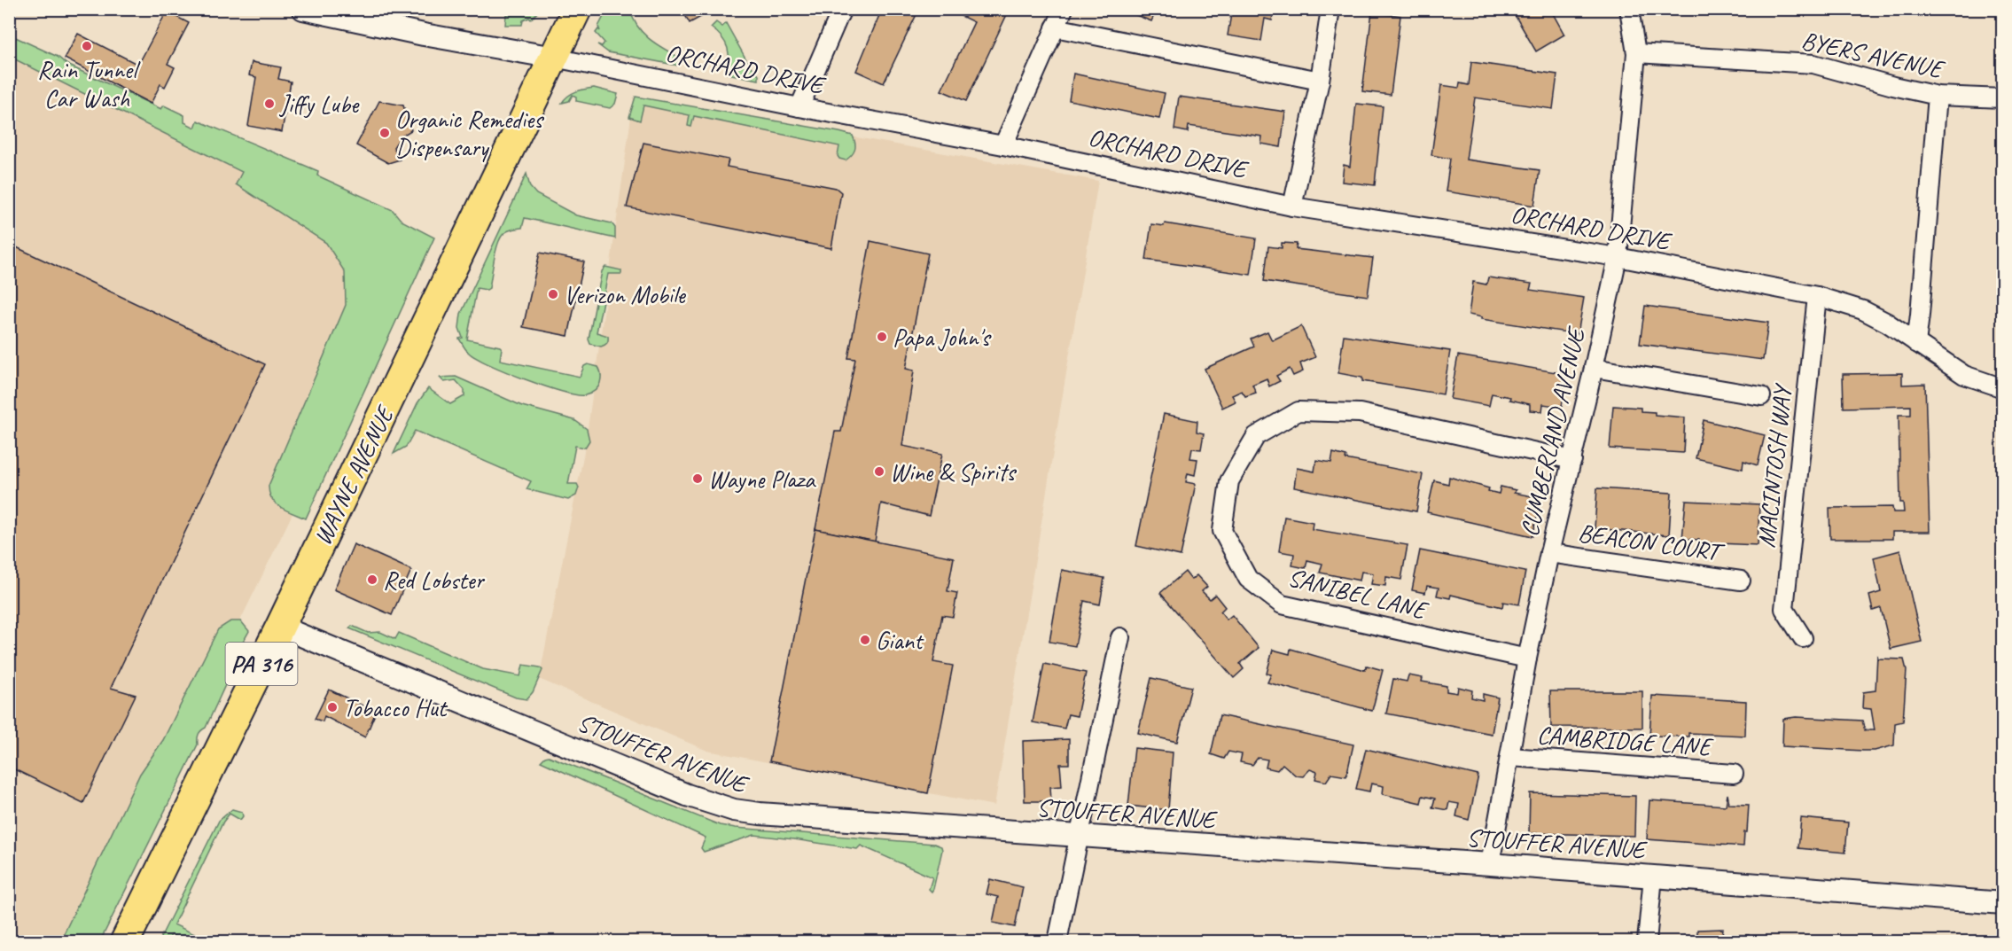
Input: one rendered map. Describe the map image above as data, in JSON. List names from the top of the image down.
{
  "streets": {
    "main road": ["WAYNE AVENUE", "PA 316"],
    "street": [
      "BYERS AVENUE",
      "ORCHARD DRIVE",
      "CUMBERLAND AVENUE",
      "MACINTOSH WAY",
      "BEACON COURT",
      "SANIBEL LANE",
      "CAMBRIDGE LANE",
      "STOUFFER AVENUE"
    ]
  },
  "crossings": [
    ["BYERS AVENUE", "CUMBERLAND AVENUE"],
    ["ORCHARD DRIVE", "CUMBERLAND AVENUE"],
    ["ORCHARD DRIVE", "MACINTOSH WAY"],
    ["ORCHARD DRIVE", "WAYNE AVENUE"],
    ["CUMBERLAND AVENUE", "BEACON COURT"],
    ["CUMBERLAND AVENUE", "SANIBEL LANE"],
    ["CUMBERLAND AVENUE", "CAMBRIDGE LANE"],
    ["CUMBERLAND AVENUE", "STOUFFER AVENUE"],
    ["WAYNE AVENUE", "STOUFFER AVENUE"]
  ],
  "places": [
    "Rain Tunnel Car Wash",
    "Jiffy Lube",
    "Organic Remedies Dispensary",
    "Verizon Mobile",
    "Papa John's",
    "Wine & Spirits",
    "Wayne Plaza",
    "Red Lobster",
    "Giant",
    "Tobacco Hut"
  ]
}
